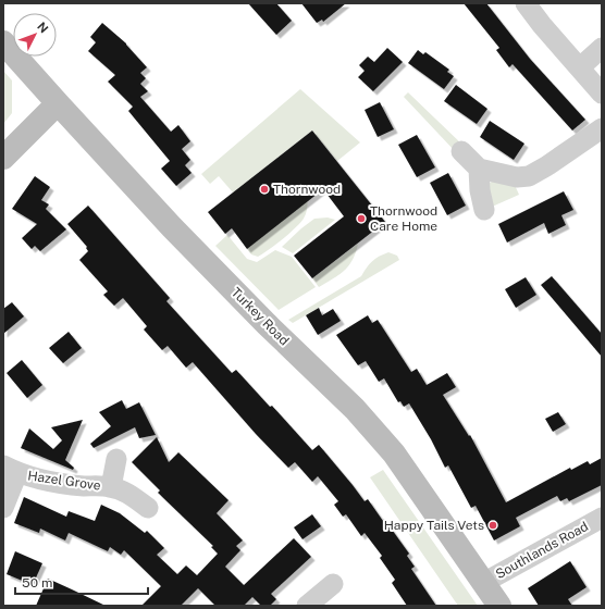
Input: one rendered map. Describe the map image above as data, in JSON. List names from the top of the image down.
{
  "streets": {
    "street": ["Turkey Road", "Hazel Grove", "Southlands Road"]
  },
  "crossings": [
    ["Turkey Road", "Southlands Road"]
  ],
  "places": ["Thornwood", "Thornwood Care Home", "Happy Tails Vets"],
  "scale_bar": "50 m",
  "north": "top right"
}
